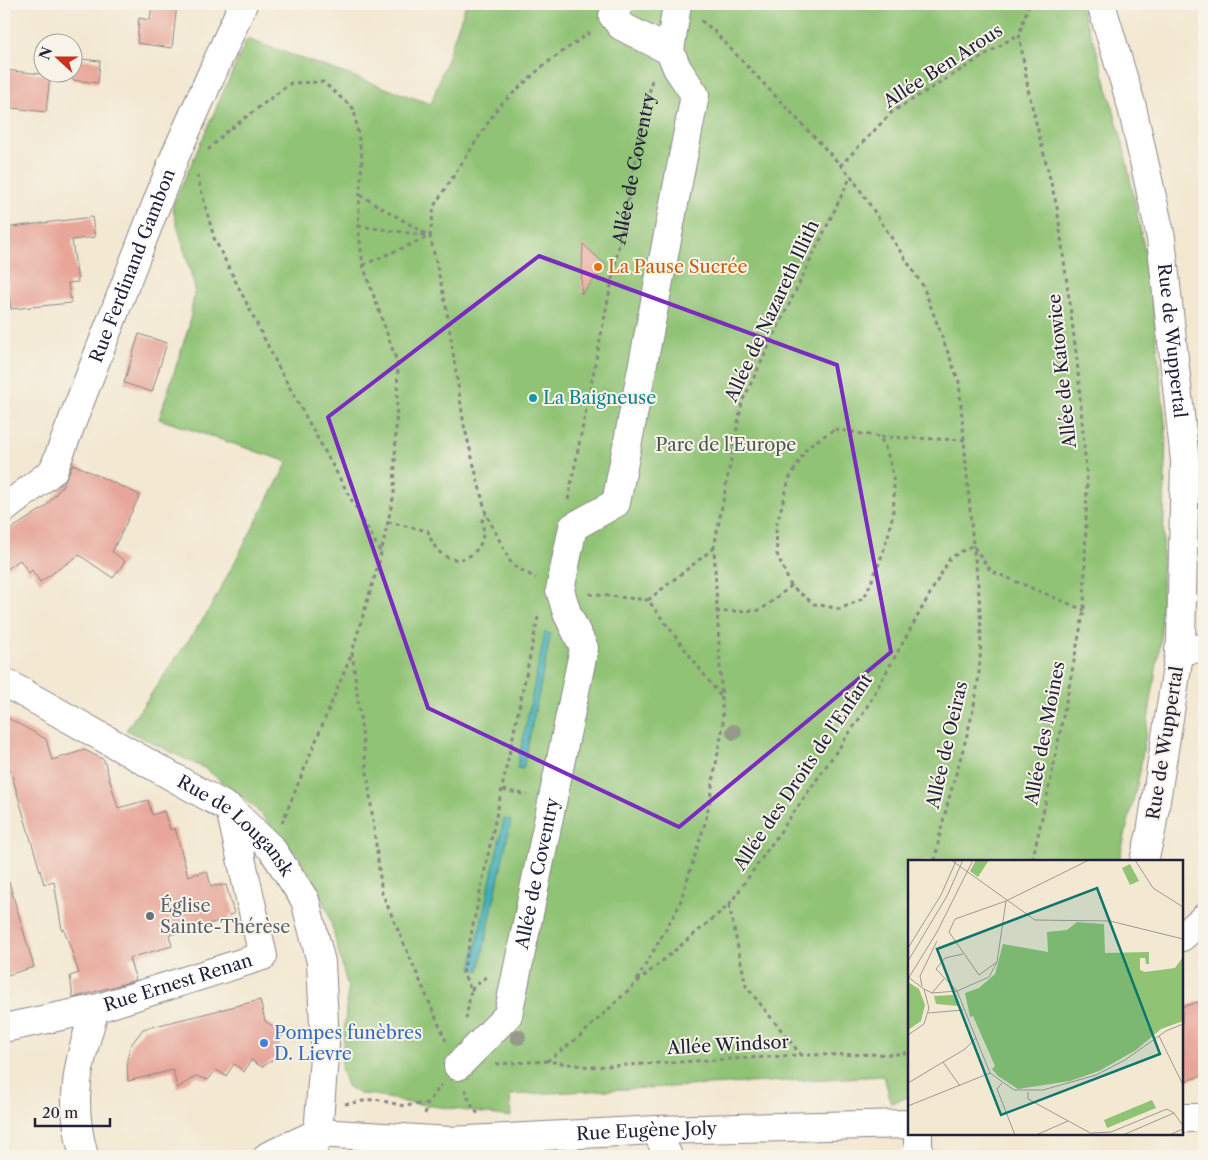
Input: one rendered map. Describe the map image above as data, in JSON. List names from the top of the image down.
{
  "streets": {
    "street": [
      "Allée de Coventry",
      "Rue Ferdinand Gambon",
      "Rue de Wuppertal",
      "Rue de Lougansk",
      "Rue Ernest Renan",
      "Rue Eugène Joly"
    ],
    "path": [
      "Allée Ben Arous",
      "Allée de Nazareth Illith",
      "Allée de Katowice",
      "Allée des Moines",
      "Allée de Oeiras",
      "Allée des Droits de l'Enfant",
      "Allée Windsor"
    ]
  },
  "crossings": [
    ["Allée Ben Arous", "Allée de Katowice"],
    ["Allée de Nazareth Illith", "Allée des Droits de l'Enfant"],
    ["Allée de Katowice", "Allée des Moines"],
    ["Allée de Oeiras", "Allée des Droits de l'Enfant"],
    ["Allée des Droits de l'Enfant", "Allée Windsor"],
    ["Rue de Lougansk", "Rue Ernest Renan"],
    ["Rue de Lougansk", "Rue Eugène Joly"]
  ],
  "parks": ["Parc de l'Europe"],
  "places": [
    "La Pause Sucrée",
    "La Baigneuse",
    "Église Sainte-Thérèse",
    "Pompes funèbres D. Lievre"
  ],
  "scale_bar": "20 m",
  "north": "left"
}
